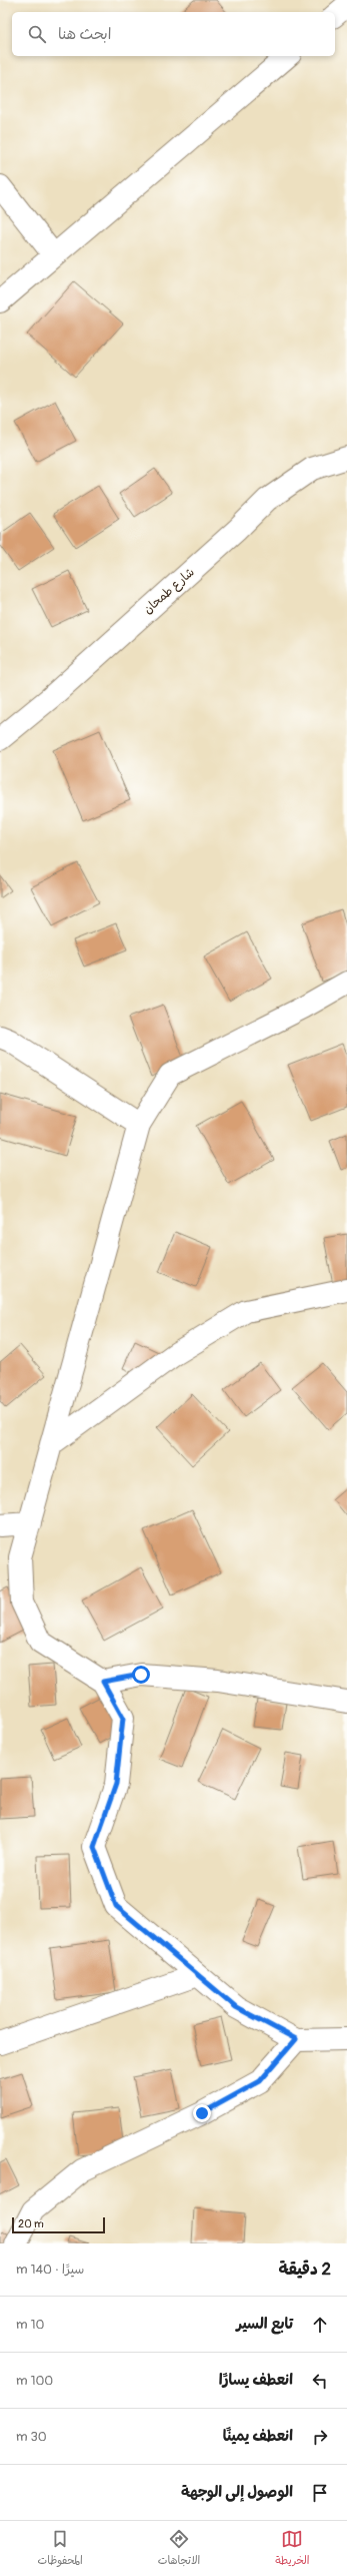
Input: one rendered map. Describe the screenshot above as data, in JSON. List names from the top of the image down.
{
  "streets": {
    "street": ["شارع طمحان"]
  },
  "scale_bar": "20 m",
  "page": {
    "search": "ابحث هنا",
    "scale": "20 m",
    "heading": ["2 دقيقة", "سيرًا · 140 m"],
    "list": [
      ["تابع السير", "10 m"],
      ["انعطف يسارًا", "100 m"],
      ["انعطف يمينًا", "30 m"],
      "الوصول إلى الوجهة"
    ],
    "nav": ["الخريطة", "الاتجاهات", "المحفوظات"]
  }
}
